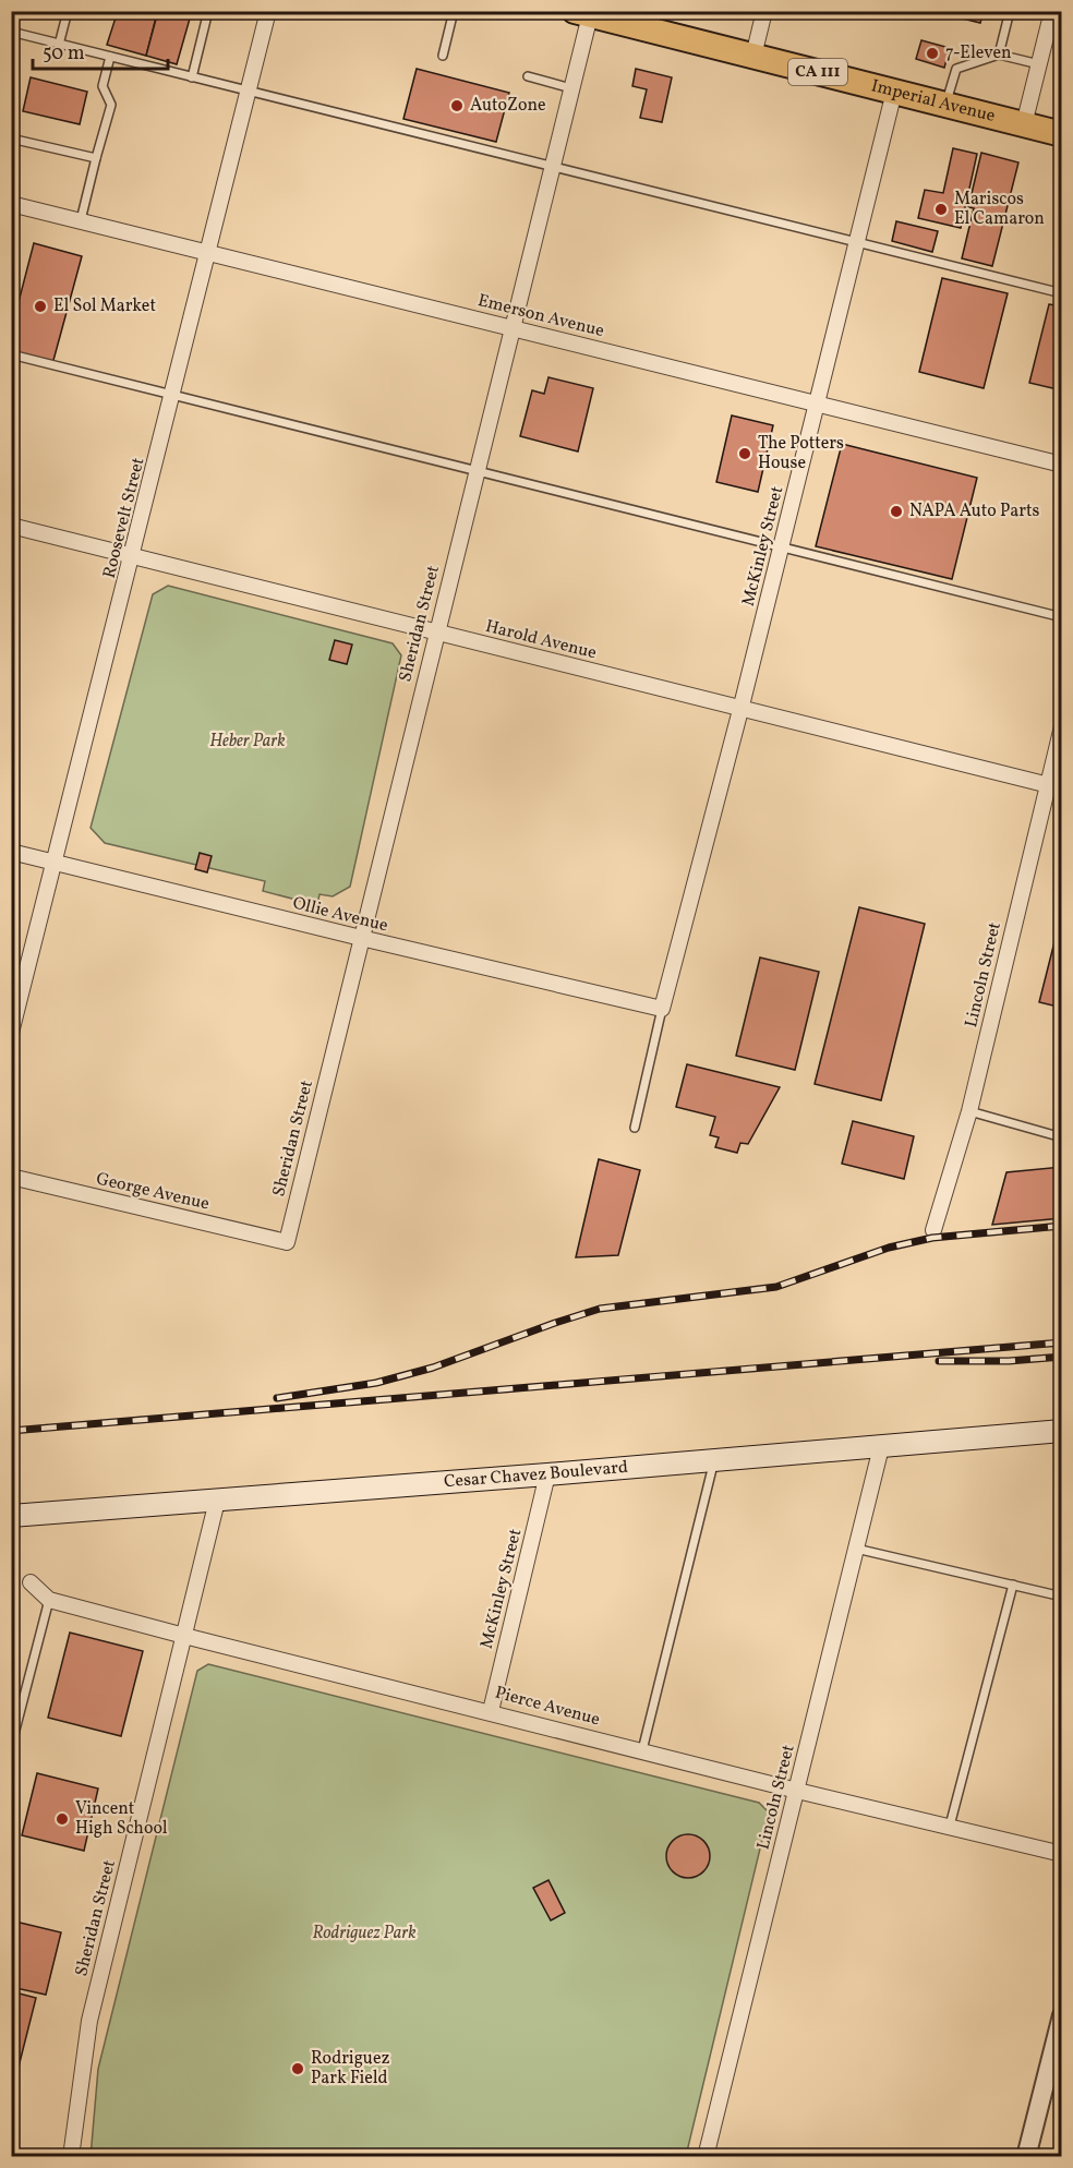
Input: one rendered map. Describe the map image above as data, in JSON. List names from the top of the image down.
{
  "streets": {
    "highway": ["CA 111", "Imperial Avenue"],
    "main road": ["Cesar Chavez Boulevard"],
    "street": [
      "Emerson Avenue",
      "Roosevelt Street",
      "McKinley Street",
      "Sheridan Street",
      "Harold Avenue",
      "Ollie Avenue",
      "Lincoln Street",
      "George Avenue",
      "Pierce Avenue"
    ]
  },
  "crossings": [
    ["Imperial Avenue", "McKinley Street"],
    ["Imperial Avenue", "Sheridan Street"],
    ["Emerson Avenue", "Roosevelt Street"],
    ["Emerson Avenue", "McKinley Street"],
    ["Emerson Avenue", "Sheridan Street"],
    ["Roosevelt Street", "Harold Avenue"],
    ["Roosevelt Street", "Ollie Avenue"],
    ["McKinley Street", "Harold Avenue"],
    ["McKinley Street", "Ollie Avenue"],
    ["McKinley Street", "Cesar Chavez Boulevard"],
    ["McKinley Street", "Pierce Avenue"],
    ["Sheridan Street", "Harold Avenue"],
    ["Sheridan Street", "Ollie Avenue"],
    ["Sheridan Street", "George Avenue"],
    ["Sheridan Street", "Cesar Chavez Boulevard"],
    ["Sheridan Street", "Pierce Avenue"],
    ["Harold Avenue", "Lincoln Street"],
    ["Lincoln Street", "Cesar Chavez Boulevard"],
    ["Lincoln Street", "Pierce Avenue"]
  ],
  "parks": ["Heber Park", "Rodriguez Park"],
  "places": [
    "7-Eleven",
    "AutoZone",
    "Mariscos El Camaron",
    "El Sol Market",
    "The Potters House",
    "NAPA Auto Parts",
    "Vincent High School",
    "Rodriguez Park Field"
  ],
  "scale_bar": "50 m"
}
